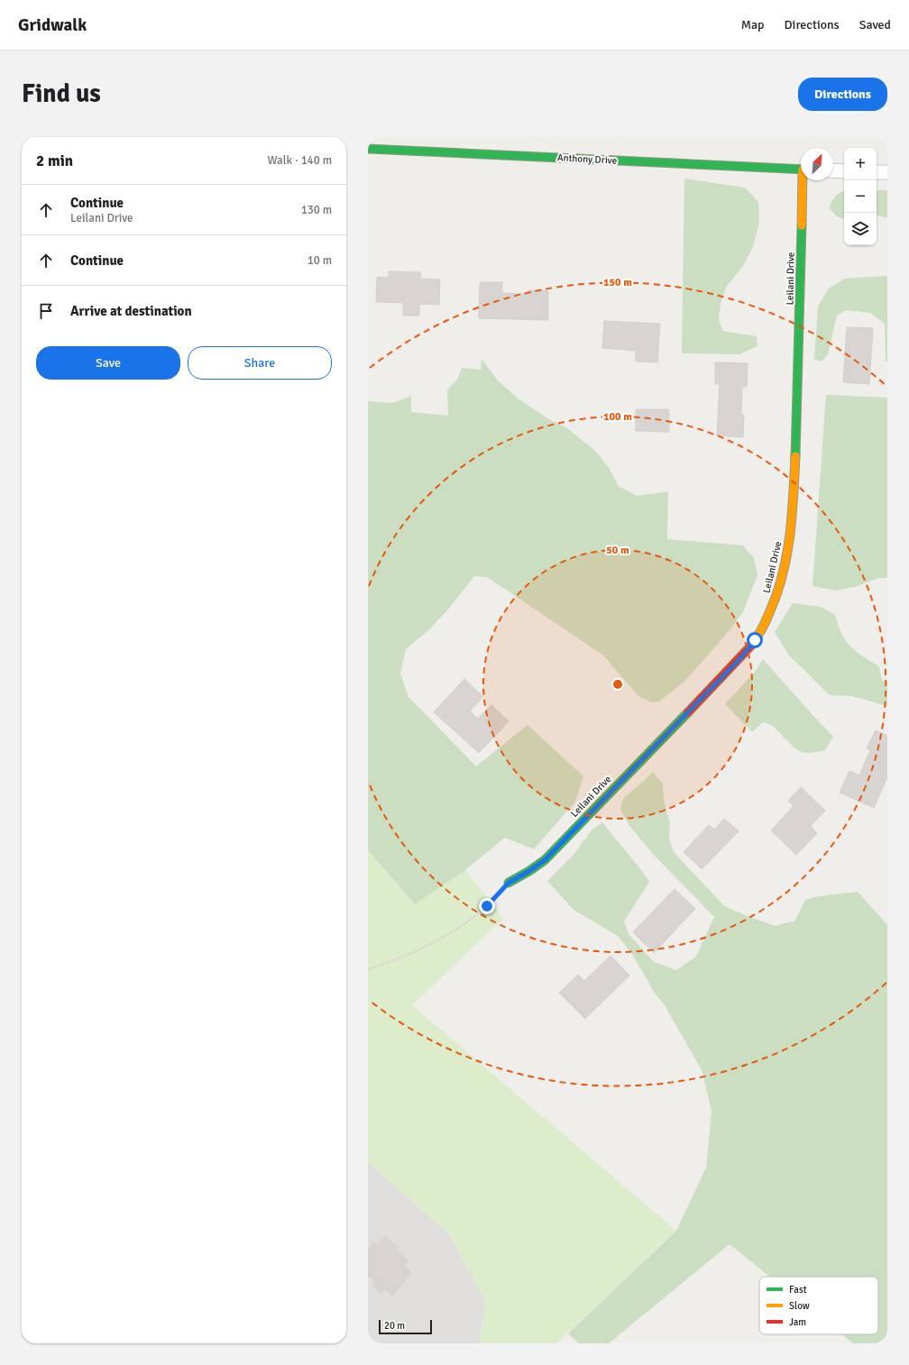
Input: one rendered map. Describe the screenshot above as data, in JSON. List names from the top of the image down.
{
  "streets": {
    "street": ["Anthony Drive", "Leilani Drive"]
  },
  "legend": ["Fast", "Slow", "Jam"],
  "scale_bar": "20 m",
  "north": "top right",
  "page": {
    "header": "Gridwalk",
    "nav": ["Map", "Directions", "Saved"],
    "buttons": [
      "Directions",
      ["Save", "Share"]
    ],
    "title": "Find us",
    "heading": ["2 min", "Walk · 140 m"],
    "map_buttons": ["+", "−"],
    "list": [
      ["Continue", "Leilani Drive", "130 m"],
      ["Continue", "10 m"],
      "Arrive at destination"
    ],
    "scale": "20 m"
  },
  "rings": ["150 m", "100 m", "50 m"]
}
